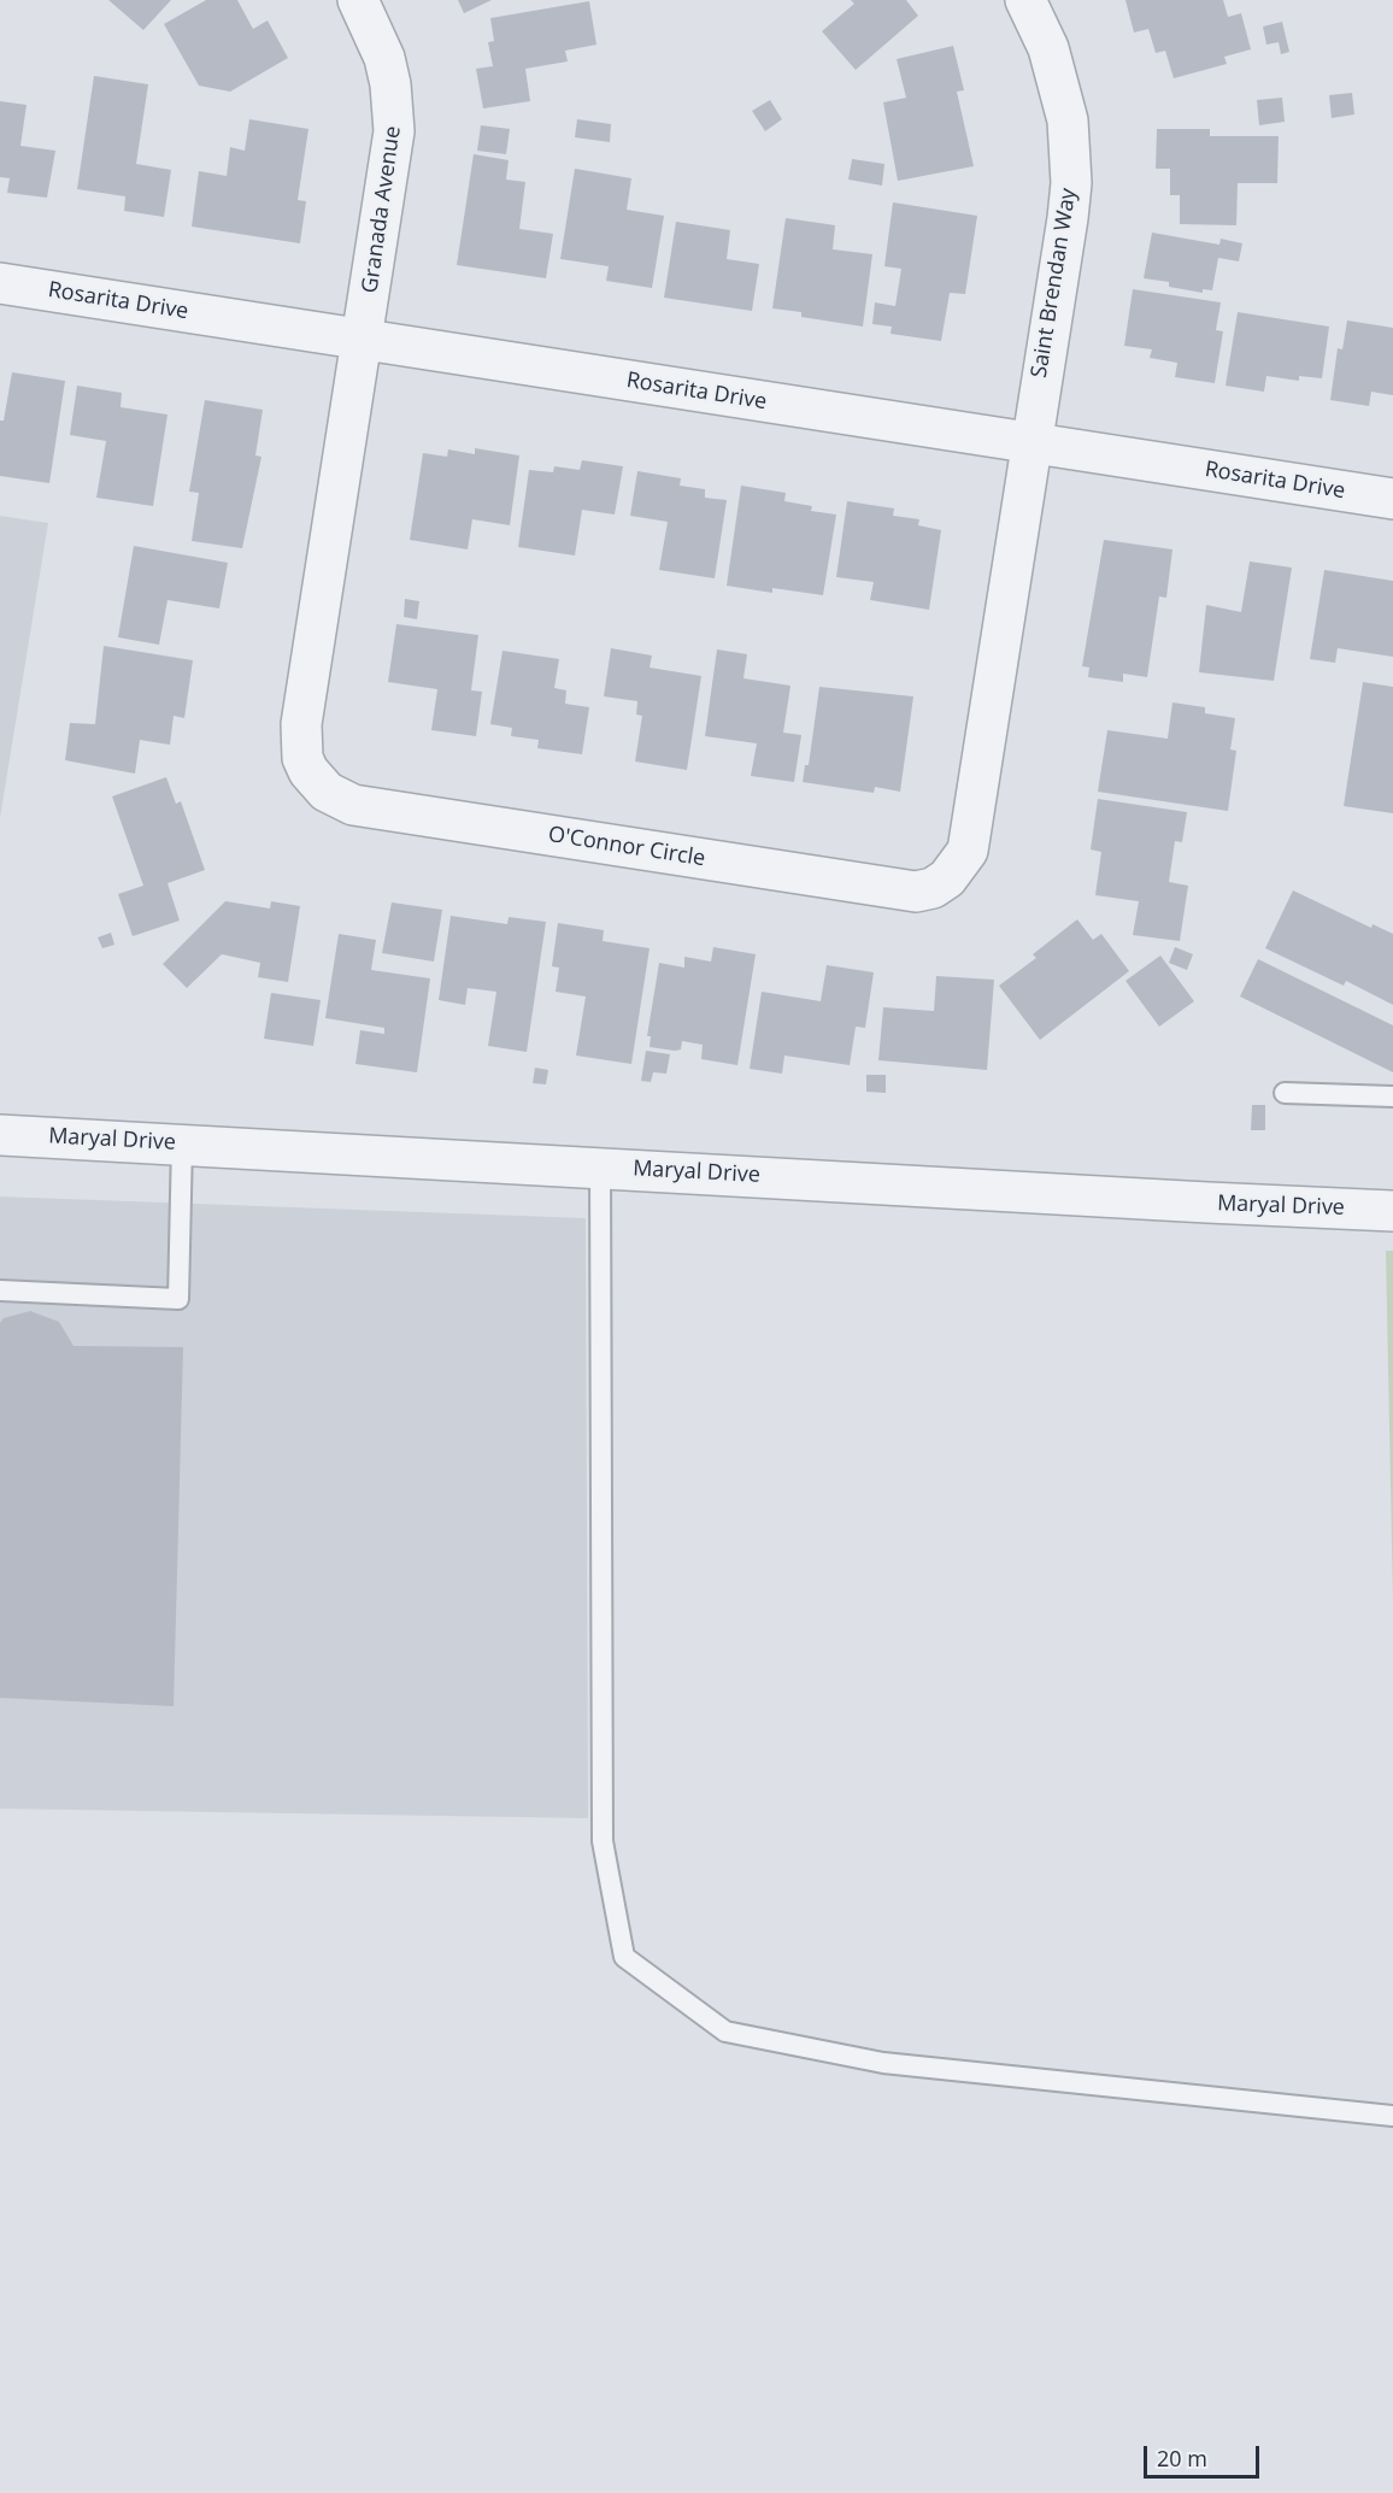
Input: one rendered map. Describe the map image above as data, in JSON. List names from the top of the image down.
{
  "streets": {
    "street": [
      "Granada Avenue",
      "Saint Brendan Way",
      "Rosarita Drive",
      "O'Connor Circle",
      "Maryal Drive"
    ]
  },
  "crossings": [
    ["Granada Avenue", "Rosarita Drive"],
    ["Granada Avenue", "O'Connor Circle"],
    ["Saint Brendan Way", "Rosarita Drive"],
    ["Saint Brendan Way", "O'Connor Circle"],
    ["Rosarita Drive", "O'Connor Circle"]
  ],
  "scale_bar": "20 m"
}
